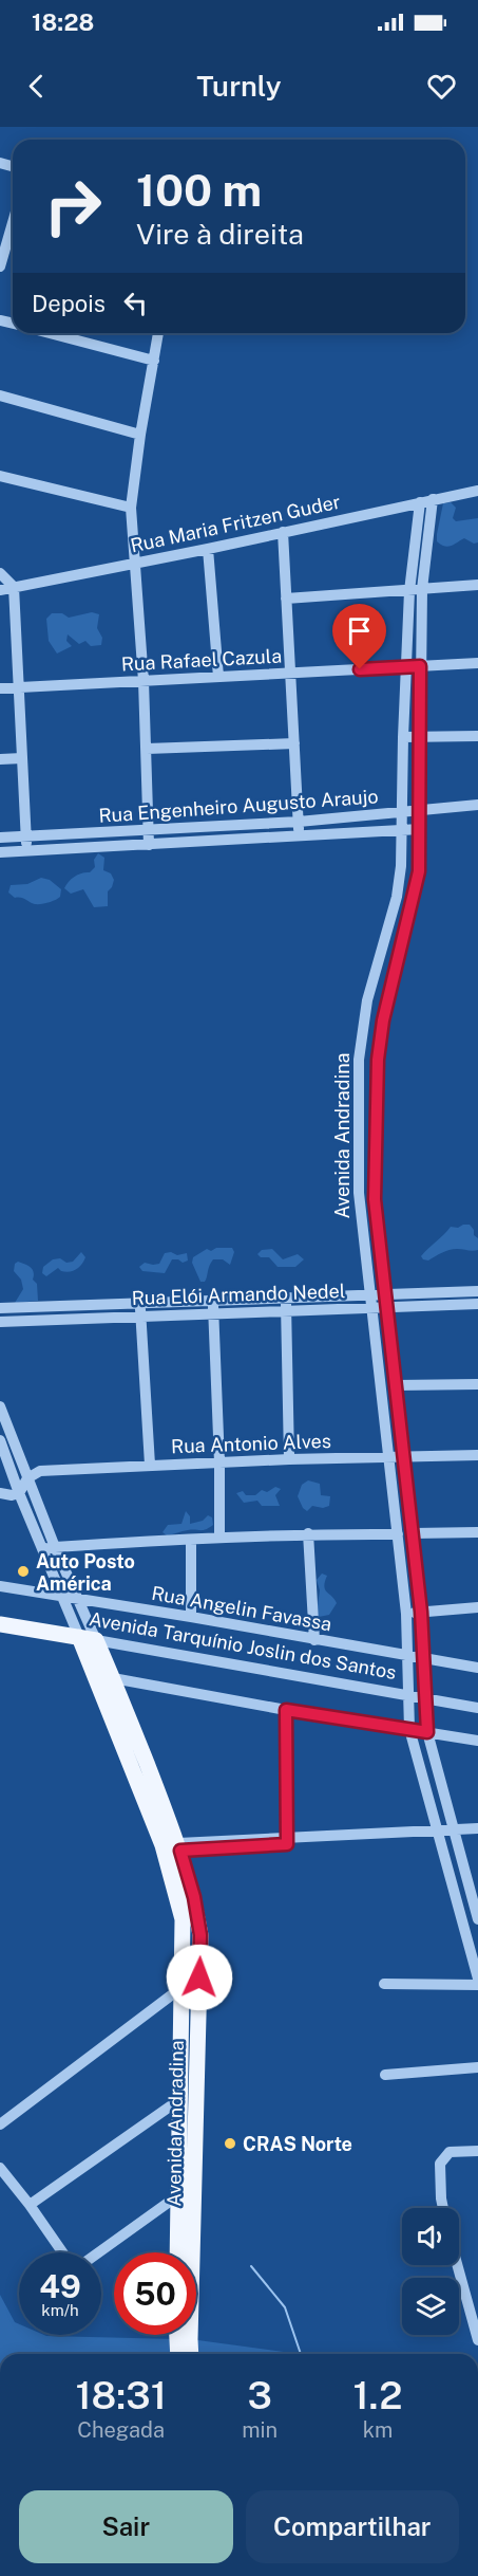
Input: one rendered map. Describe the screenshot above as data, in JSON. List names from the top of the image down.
{
  "streets": {
    "main road": ["Avenida Andradina", "Avenida Tarquínio Joslin dos Santos"],
    "street": [
      "Rua Maria Fritzen Guder",
      "Rua Rafael Cazula",
      "Rua Engenheiro Augusto Araujo",
      "Rua Elói Armando Nedel",
      "Rua Antonio Alves",
      "Rua Angelin Favassa"
    ]
  },
  "crossings": [
    ["Rua Maria Fritzen Guder", "Avenida Andradina"],
    ["Rua Rafael Cazula", "Avenida Andradina"],
    ["Rua Engenheiro Augusto Araujo", "Avenida Andradina"],
    ["Avenida Andradina", "Rua Elói Armando Nedel"],
    ["Avenida Andradina", "Rua Antonio Alves"],
    ["Avenida Andradina", "Rua Angelin Favassa"],
    ["Avenida Andradina", "Avenida Tarquínio Joslin dos Santos"]
  ],
  "places": ["Auto Posto América", "CRAS Norte"],
  "page": {
    "status": "18:28",
    "header": "Turnly",
    "turn": ["100 m", "Vire à direita"],
    "then": "Depois",
    "speed": "49 km/h",
    "limit": "50",
    "eta": [
      "18:31",
      "Chegada",
      "3",
      "min",
      "1.2",
      "km"
    ],
    "buttons": ["Sair", "Compartilhar"]
  }
}
